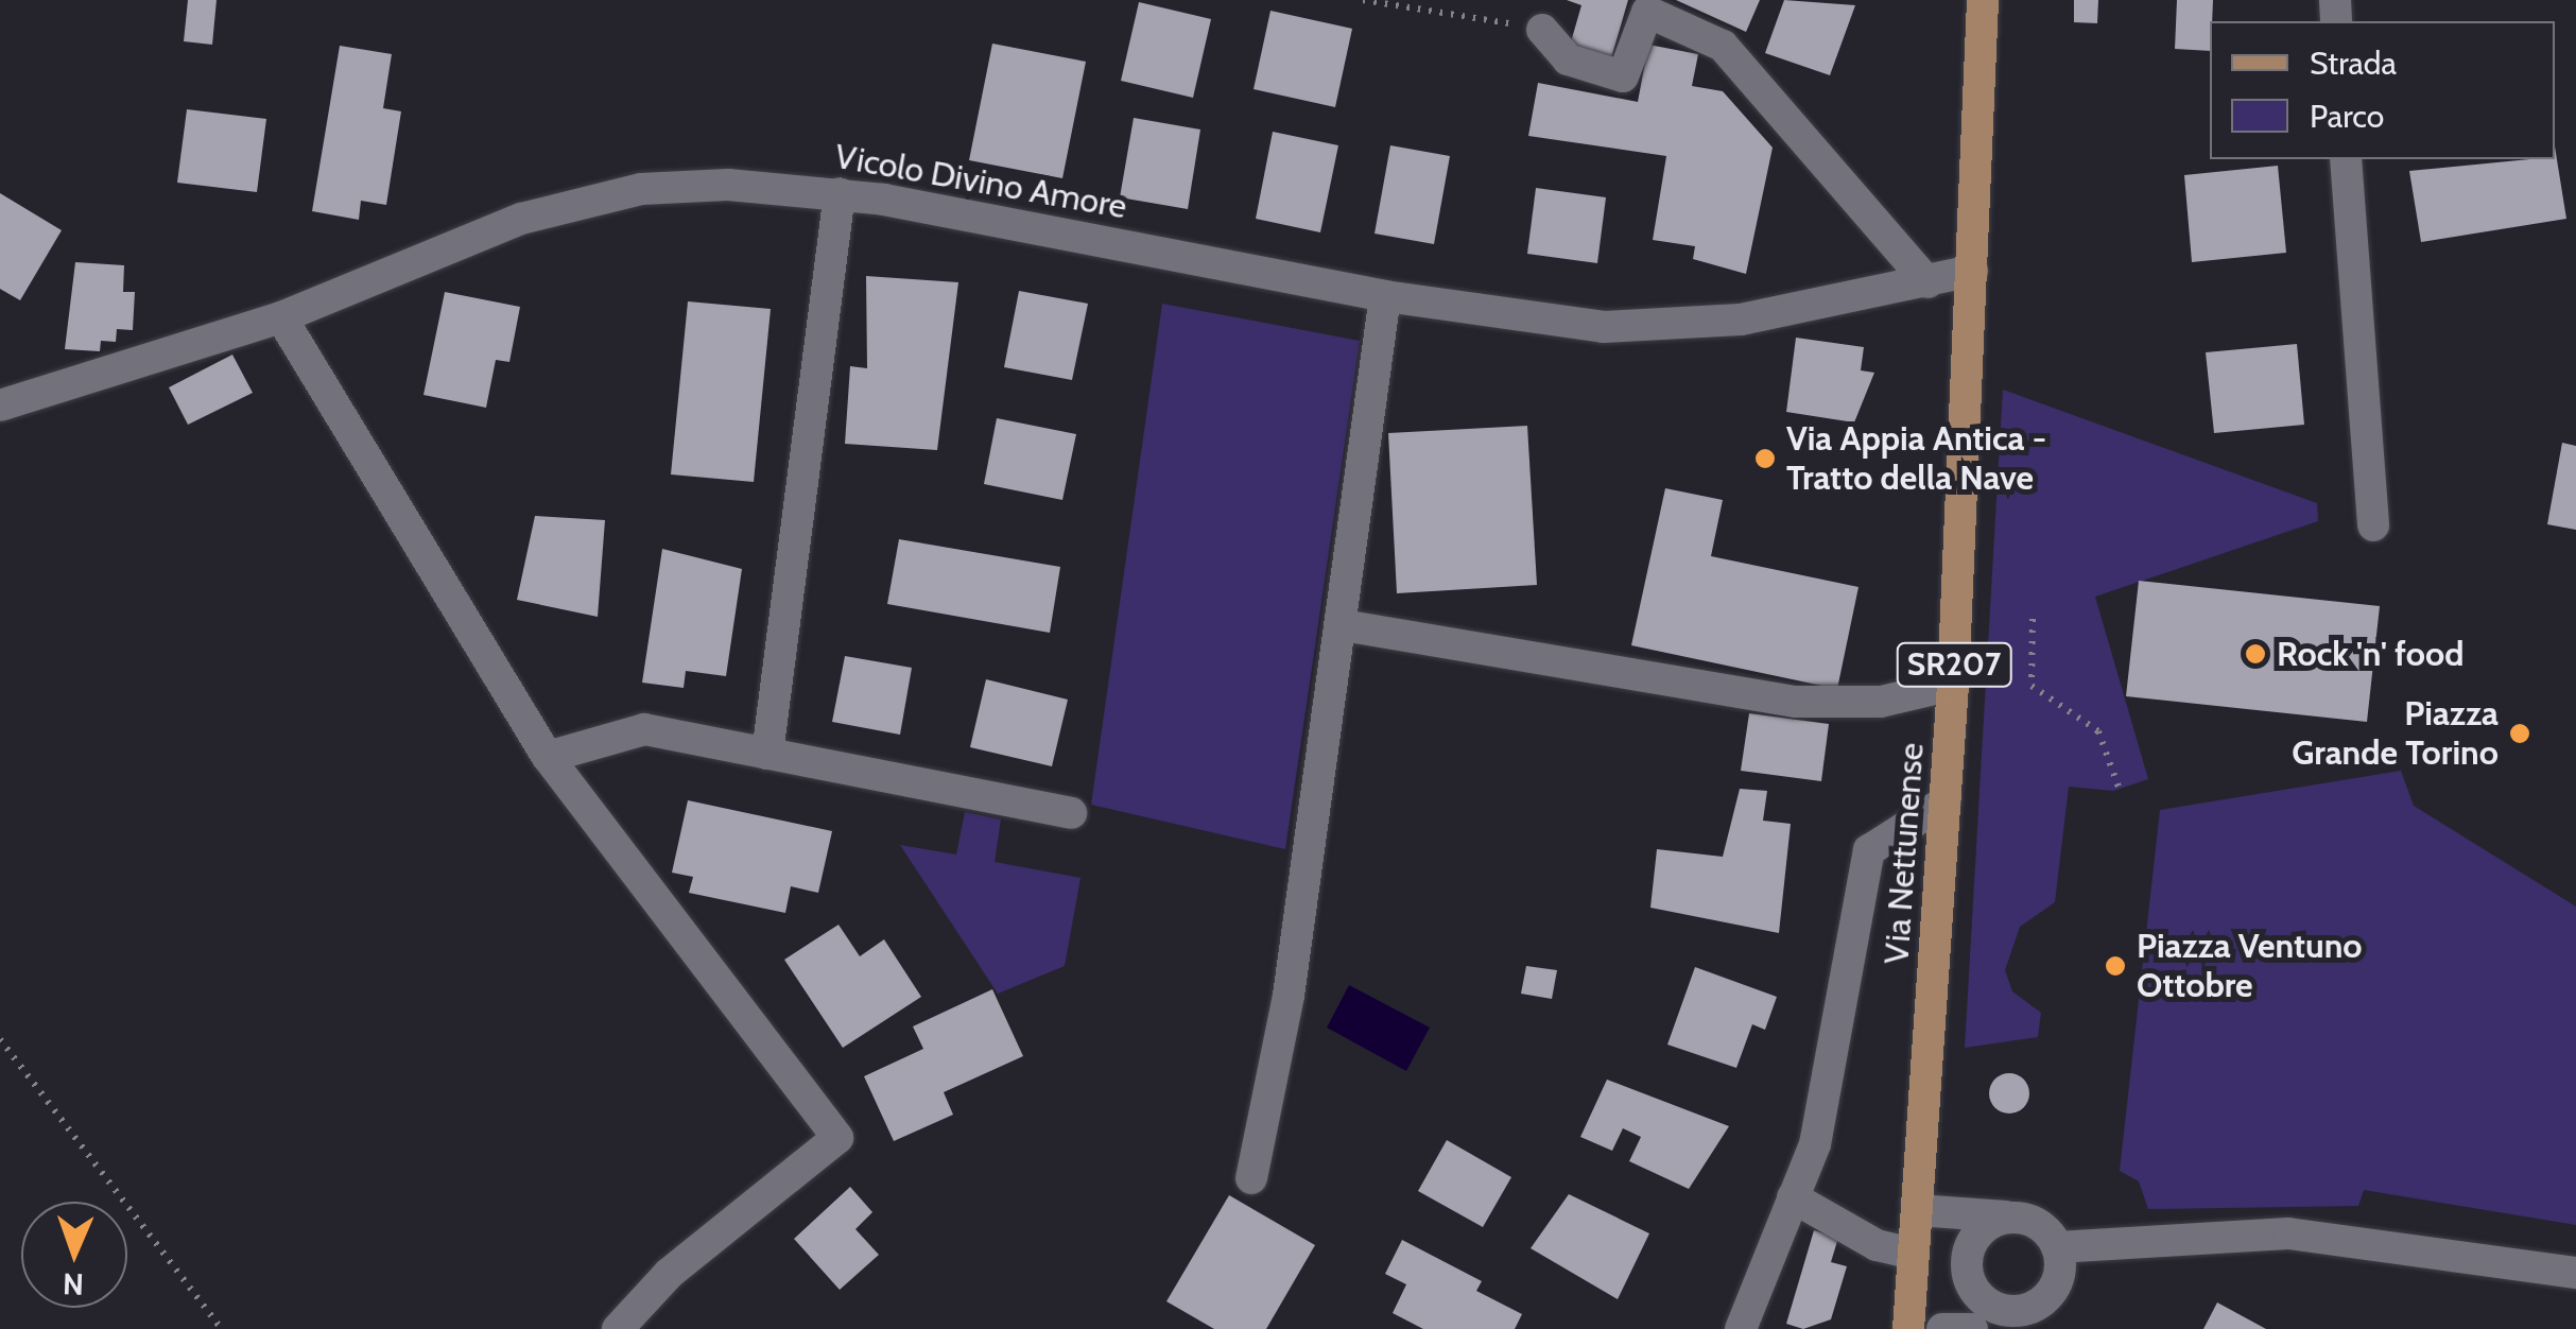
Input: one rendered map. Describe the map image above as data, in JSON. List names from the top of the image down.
{
  "streets": {
    "main road": ["SR207", "Via Nettunense"],
    "street": ["Vicolo Divino Amore"]
  },
  "crossings": [
    ["Vicolo Divino Amore", "Via Nettunense"]
  ],
  "places": [
    "Via Appia Antica - Tratto della Nave",
    "Rock 'n' food",
    "Piazza Grande Torino",
    "Piazza Ventuno Ottobre"
  ],
  "legend": ["Strada", "Parco"],
  "north": "bottom"
}
